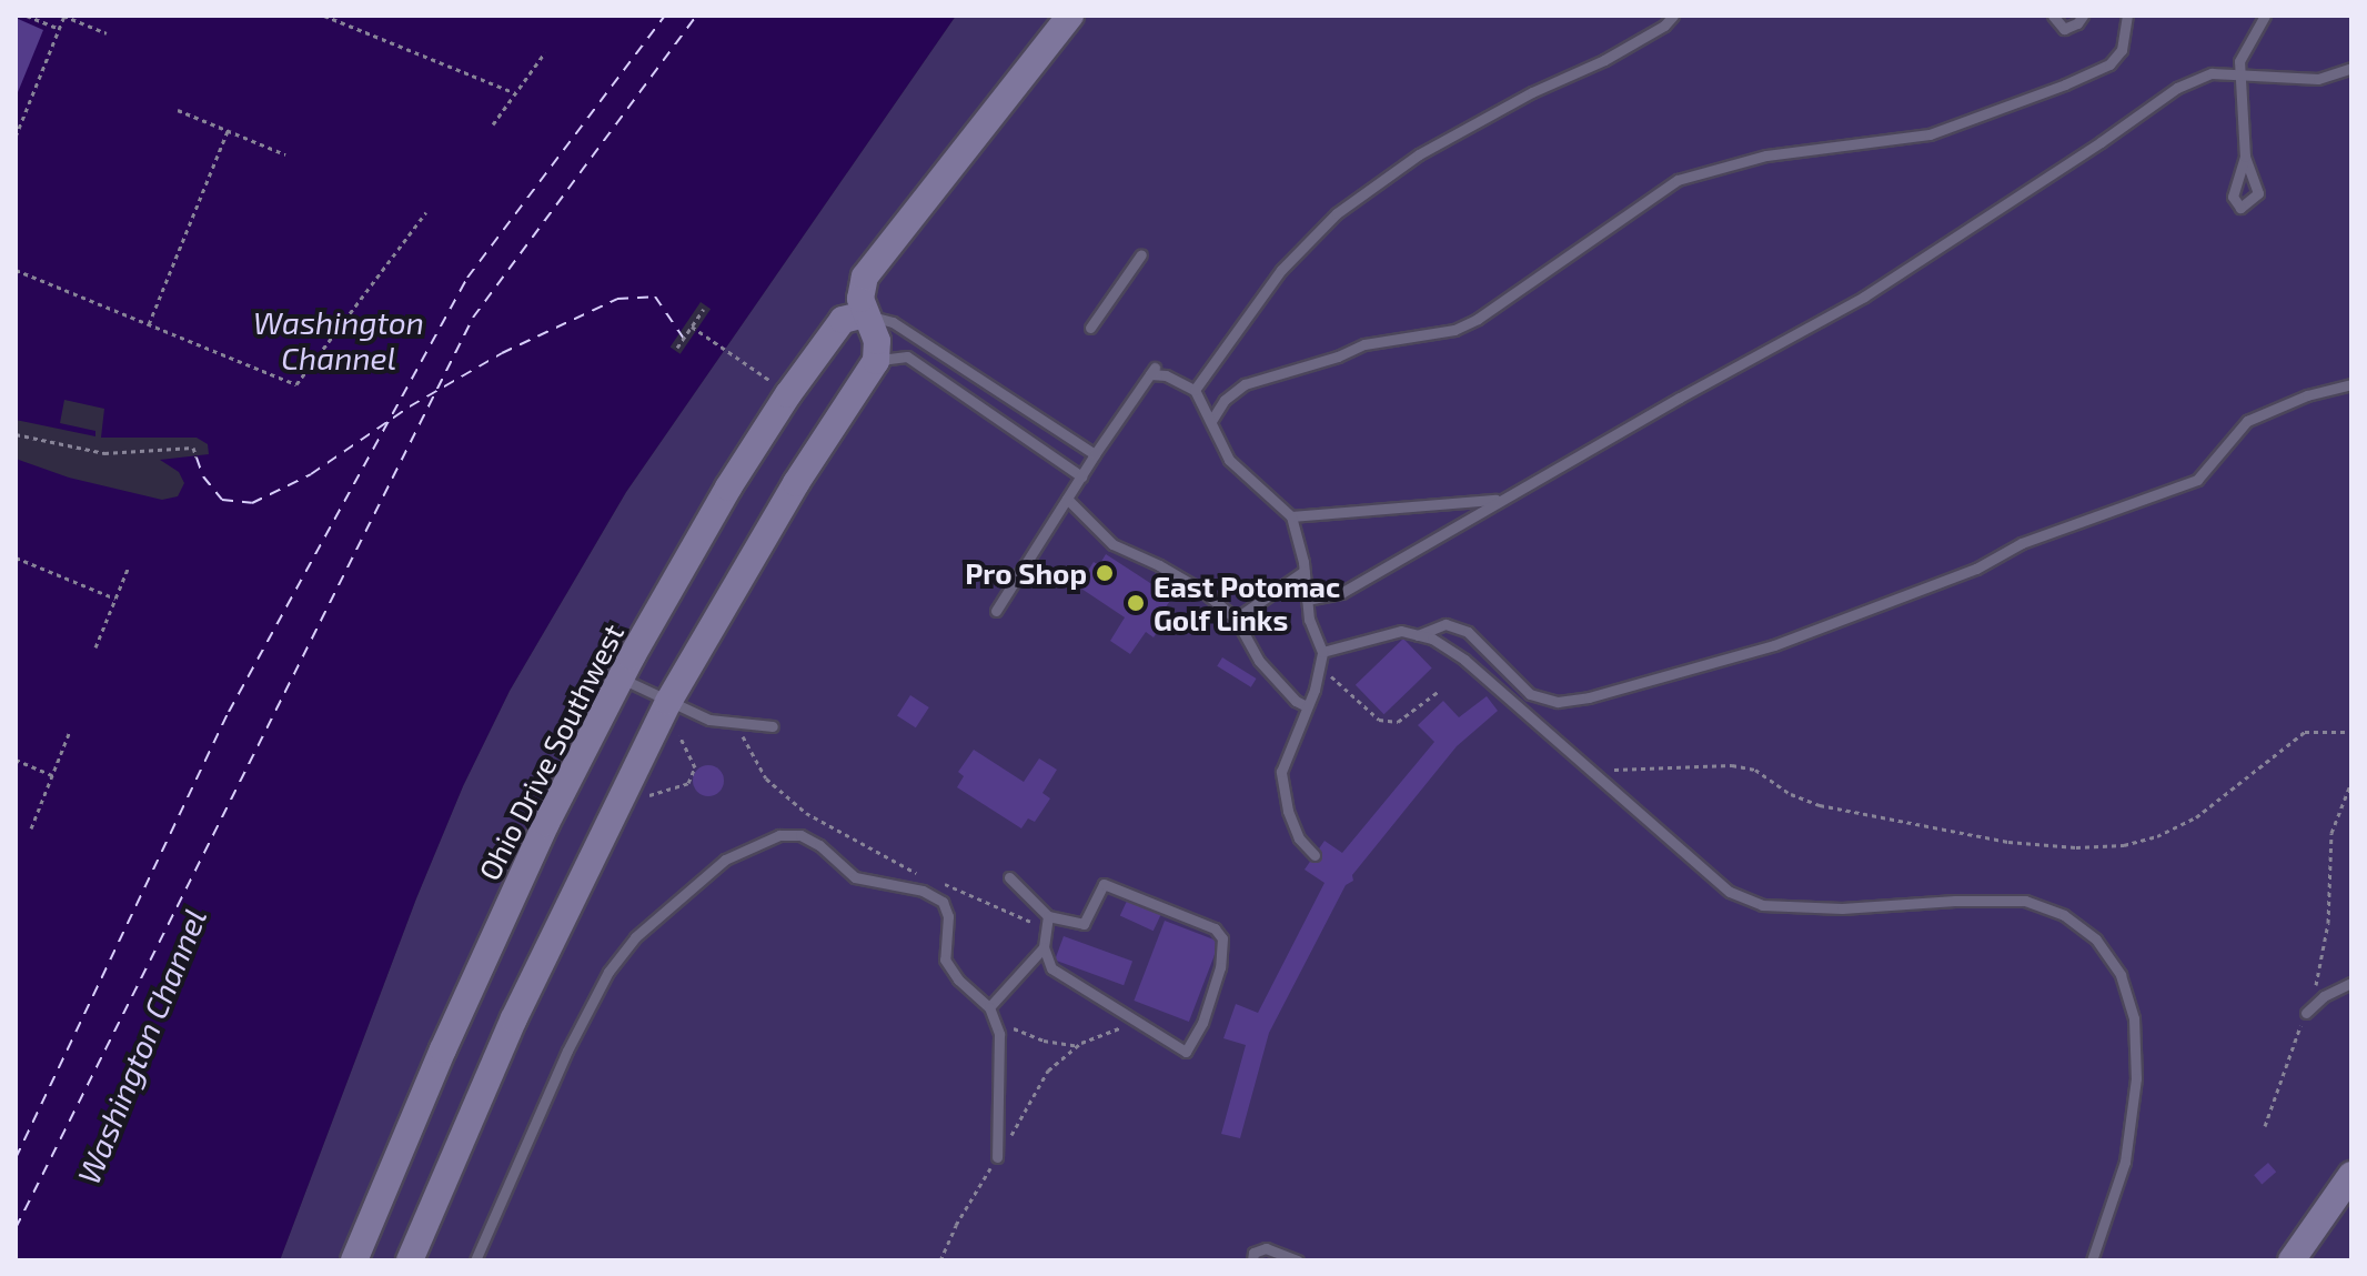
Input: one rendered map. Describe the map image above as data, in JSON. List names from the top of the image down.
{
  "streets": {
    "street": ["Ohio Drive Southwest"]
  },
  "water": ["Washington Channel"],
  "places": ["Pro Shop", "East Potomac Golf Links"]
}
